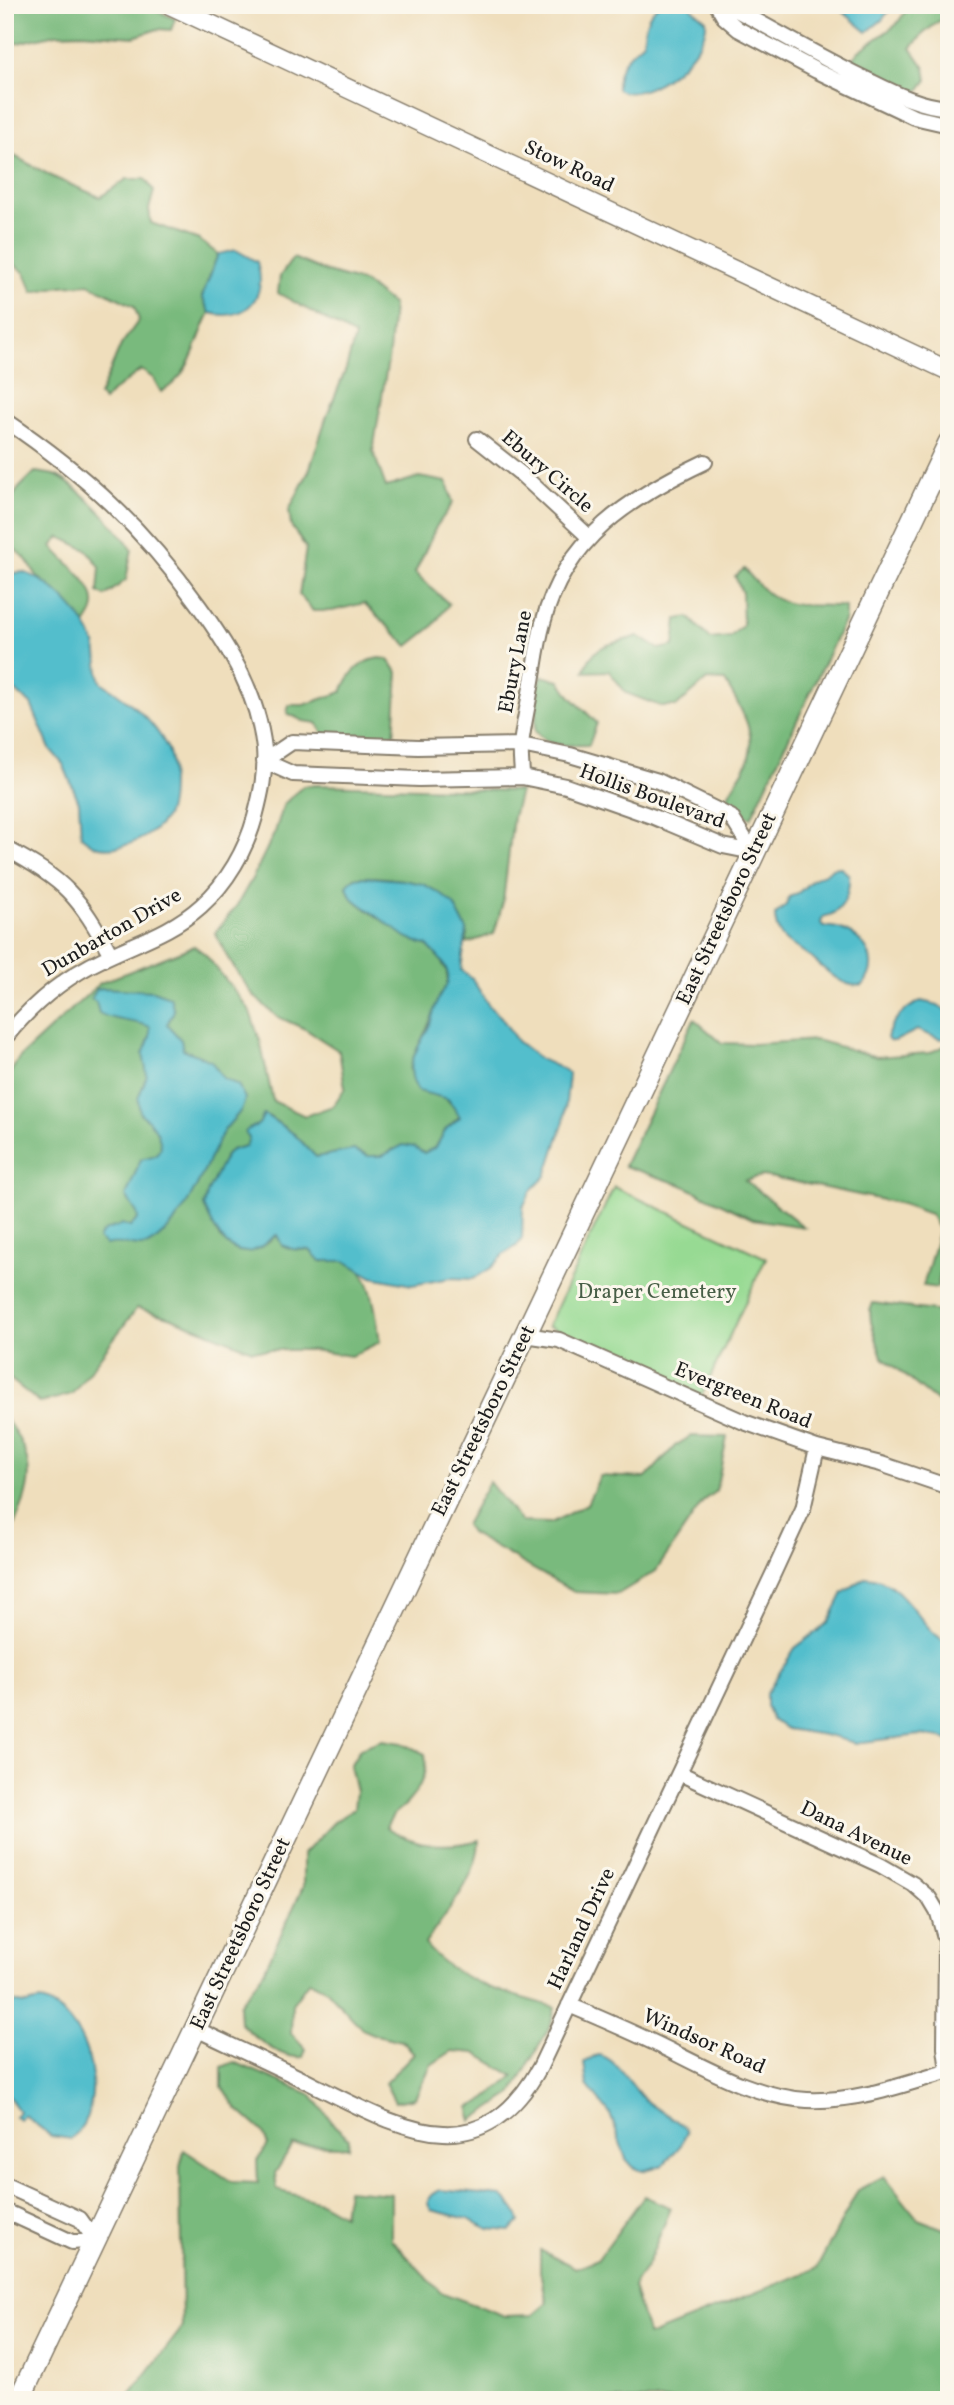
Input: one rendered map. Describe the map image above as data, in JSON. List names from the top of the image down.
{
  "streets": {
    "main road": ["East Streetsboro Street"],
    "street": [
      "Stow Road",
      "Ebury Circle",
      "Ebury Lane",
      "Hollis Boulevard",
      "Dunbarton Drive",
      "Evergreen Road",
      "Dana Avenue",
      "Harland Drive",
      "Windsor Road"
    ]
  },
  "crossings": [
    ["Ebury Circle", "Ebury Lane"],
    ["Ebury Lane", "Hollis Boulevard"],
    ["Hollis Boulevard", "East Streetsboro Street"],
    ["Hollis Boulevard", "Dunbarton Drive"],
    ["East Streetsboro Street", "Evergreen Road"],
    ["East Streetsboro Street", "Harland Drive"],
    ["Evergreen Road", "Harland Drive"],
    ["Dana Avenue", "Harland Drive"],
    ["Dana Avenue", "Windsor Road"],
    ["Harland Drive", "Windsor Road"]
  ],
  "parks": ["Draper Cemetery"]
}
